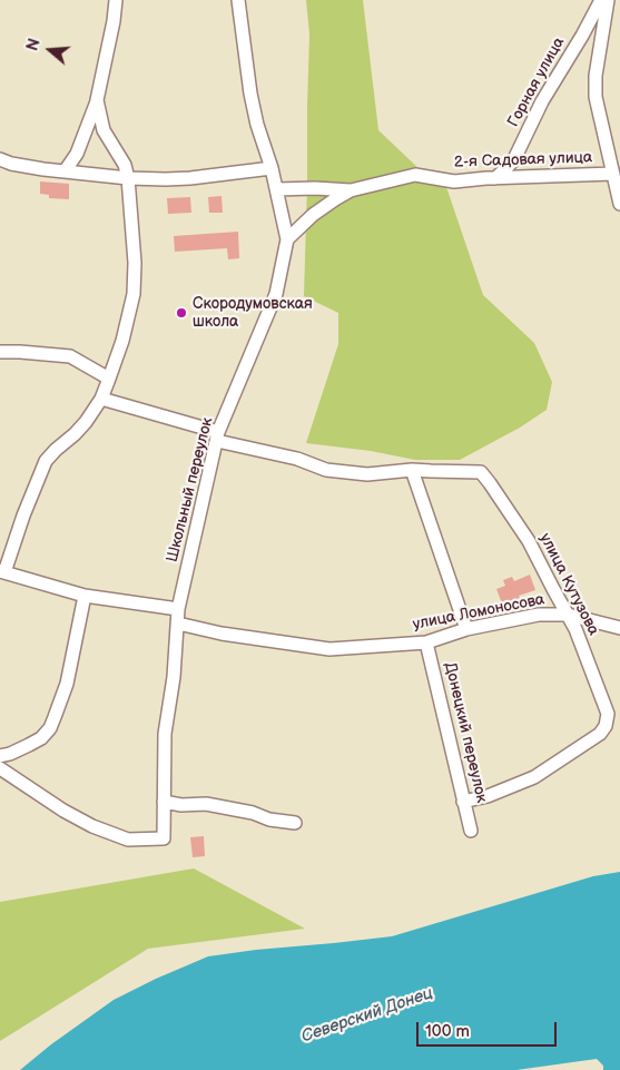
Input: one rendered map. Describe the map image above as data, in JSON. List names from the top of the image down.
{
  "streets": {
    "street": [
      "Горная улица",
      "2-я Садовая улица",
      "Школьный переулок",
      "улица Кутузова",
      "улица Ломоносова",
      "Донецкий переулок"
    ]
  },
  "crossings": [
    ["Горная улица", "2-я Садовая улица"],
    ["2-я Садовая улица", "Школьный переулок"],
    ["Школьный переулок", "улица Кутузова"],
    ["Школьный переулок", "улица Ломоносова"],
    ["улица Кутузова", "улица Ломоносова"],
    ["улица Кутузова", "Донецкий переулок"],
    ["улица Ломоносова", "Донецкий переулок"]
  ],
  "water": ["Северский Донец"],
  "places": ["Скородумовская школа"],
  "scale_bar": "100 m",
  "north": "left"
}
